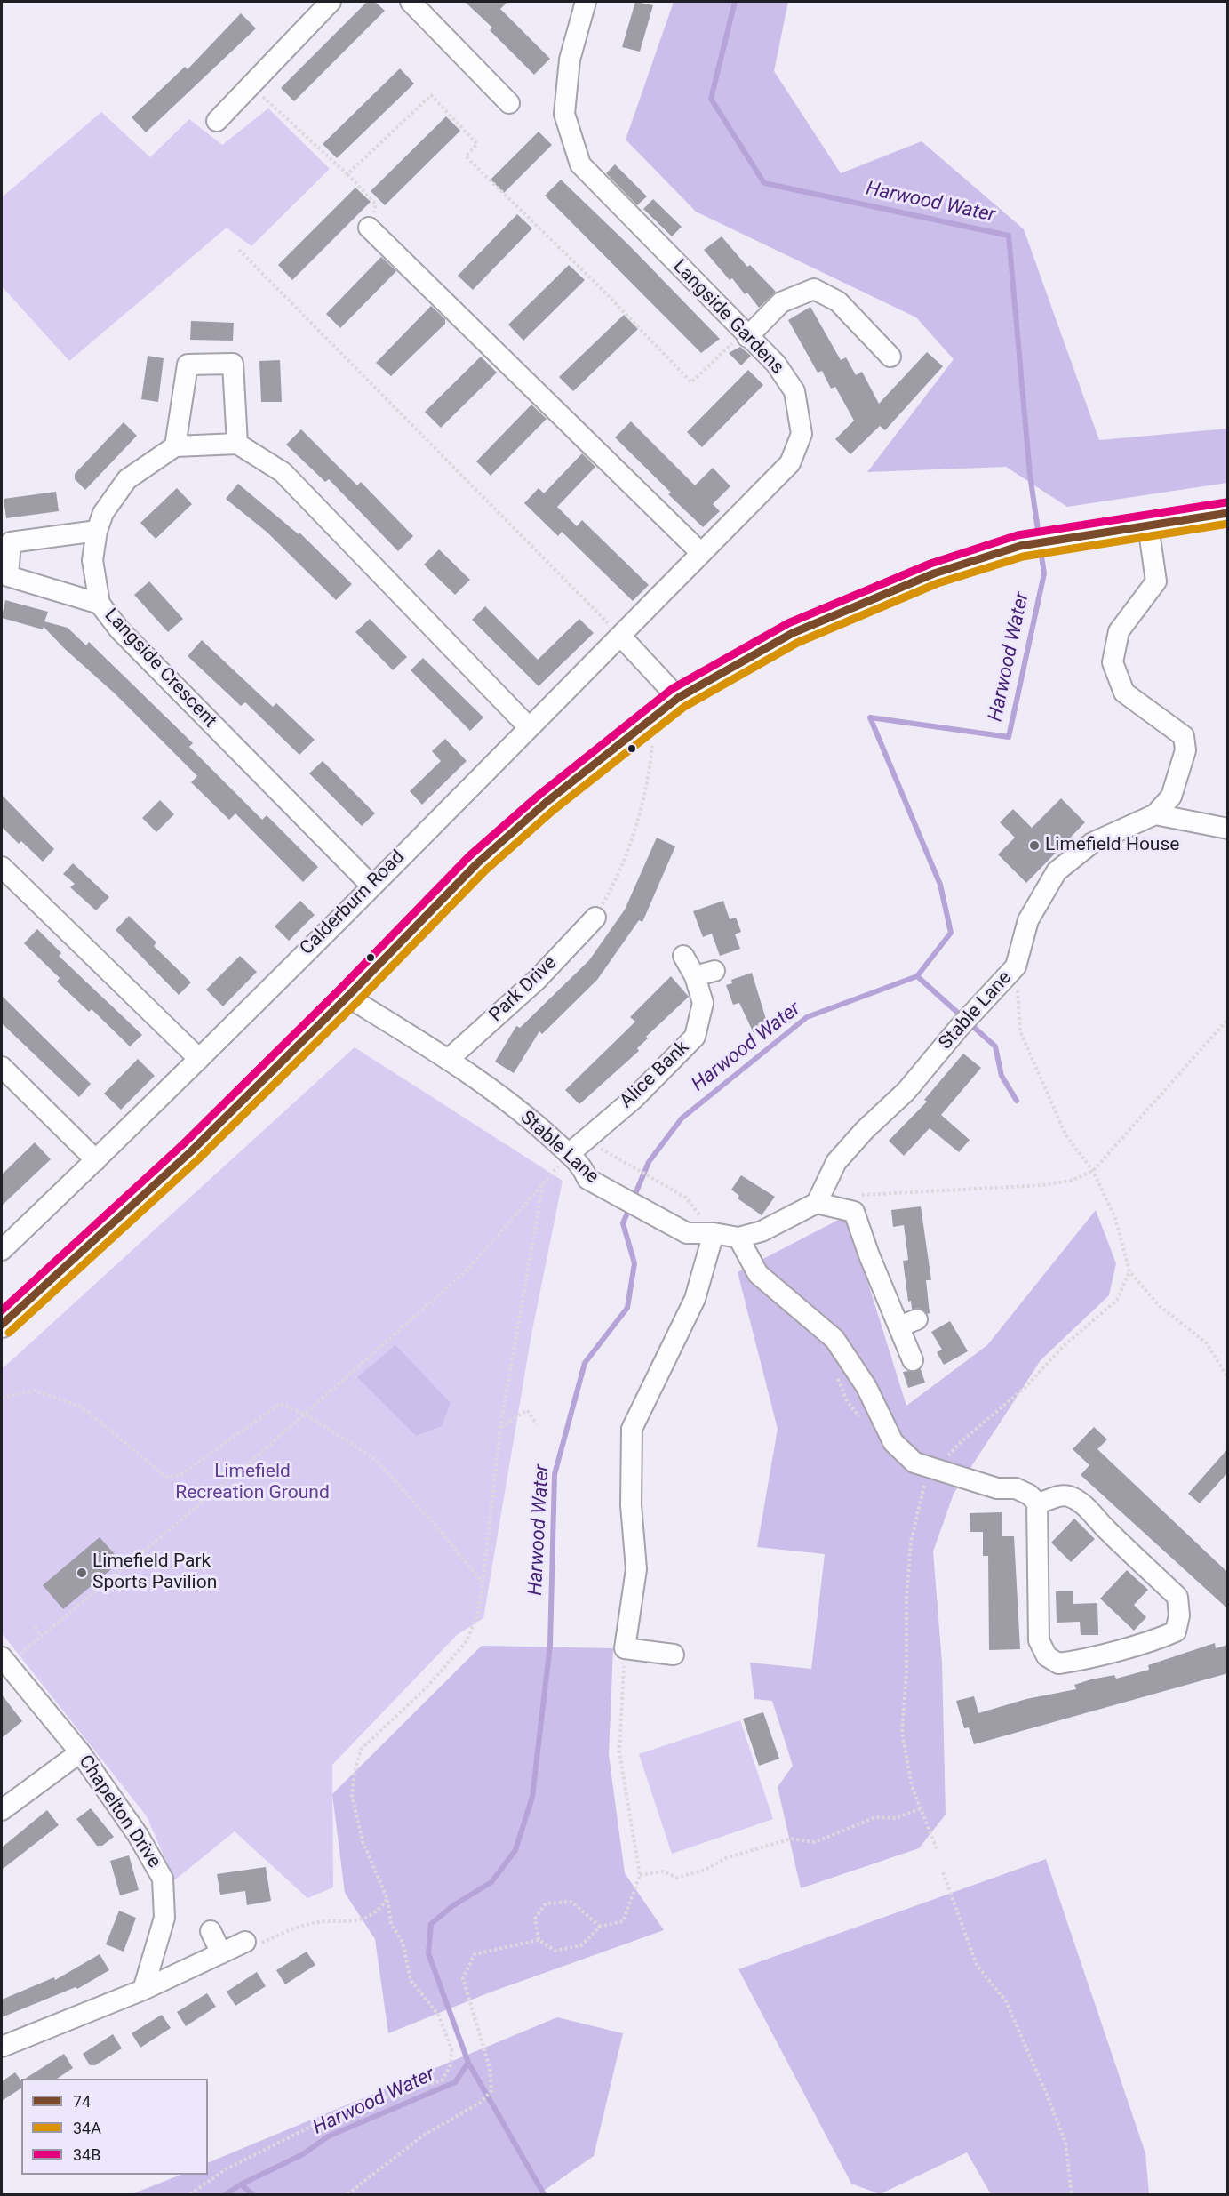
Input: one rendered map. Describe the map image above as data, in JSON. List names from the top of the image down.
{
  "streets": {
    "street": [
      "Langside Gardens",
      "Langside Crescent",
      "Calderburn Road",
      "Park Drive",
      "Stable Lane",
      "Alice Bank",
      "Chapelton Drive"
    ]
  },
  "crossings": [
    ["Langside Gardens", "Calderburn Road"],
    ["Langside Crescent", "Calderburn Road"],
    ["Park Drive", "Stable Lane"],
    ["Stable Lane", "Alice Bank"]
  ],
  "water": ["Harwood Water"],
  "parks": ["Limefield Recreation Ground"],
  "places": ["Limefield House", "Limefield Park Sports Pavilion"],
  "lines": ["transit line 34B", "transit line 74", "transit line 34A"],
  "legend": ["74", "34A", "34B"]
}
